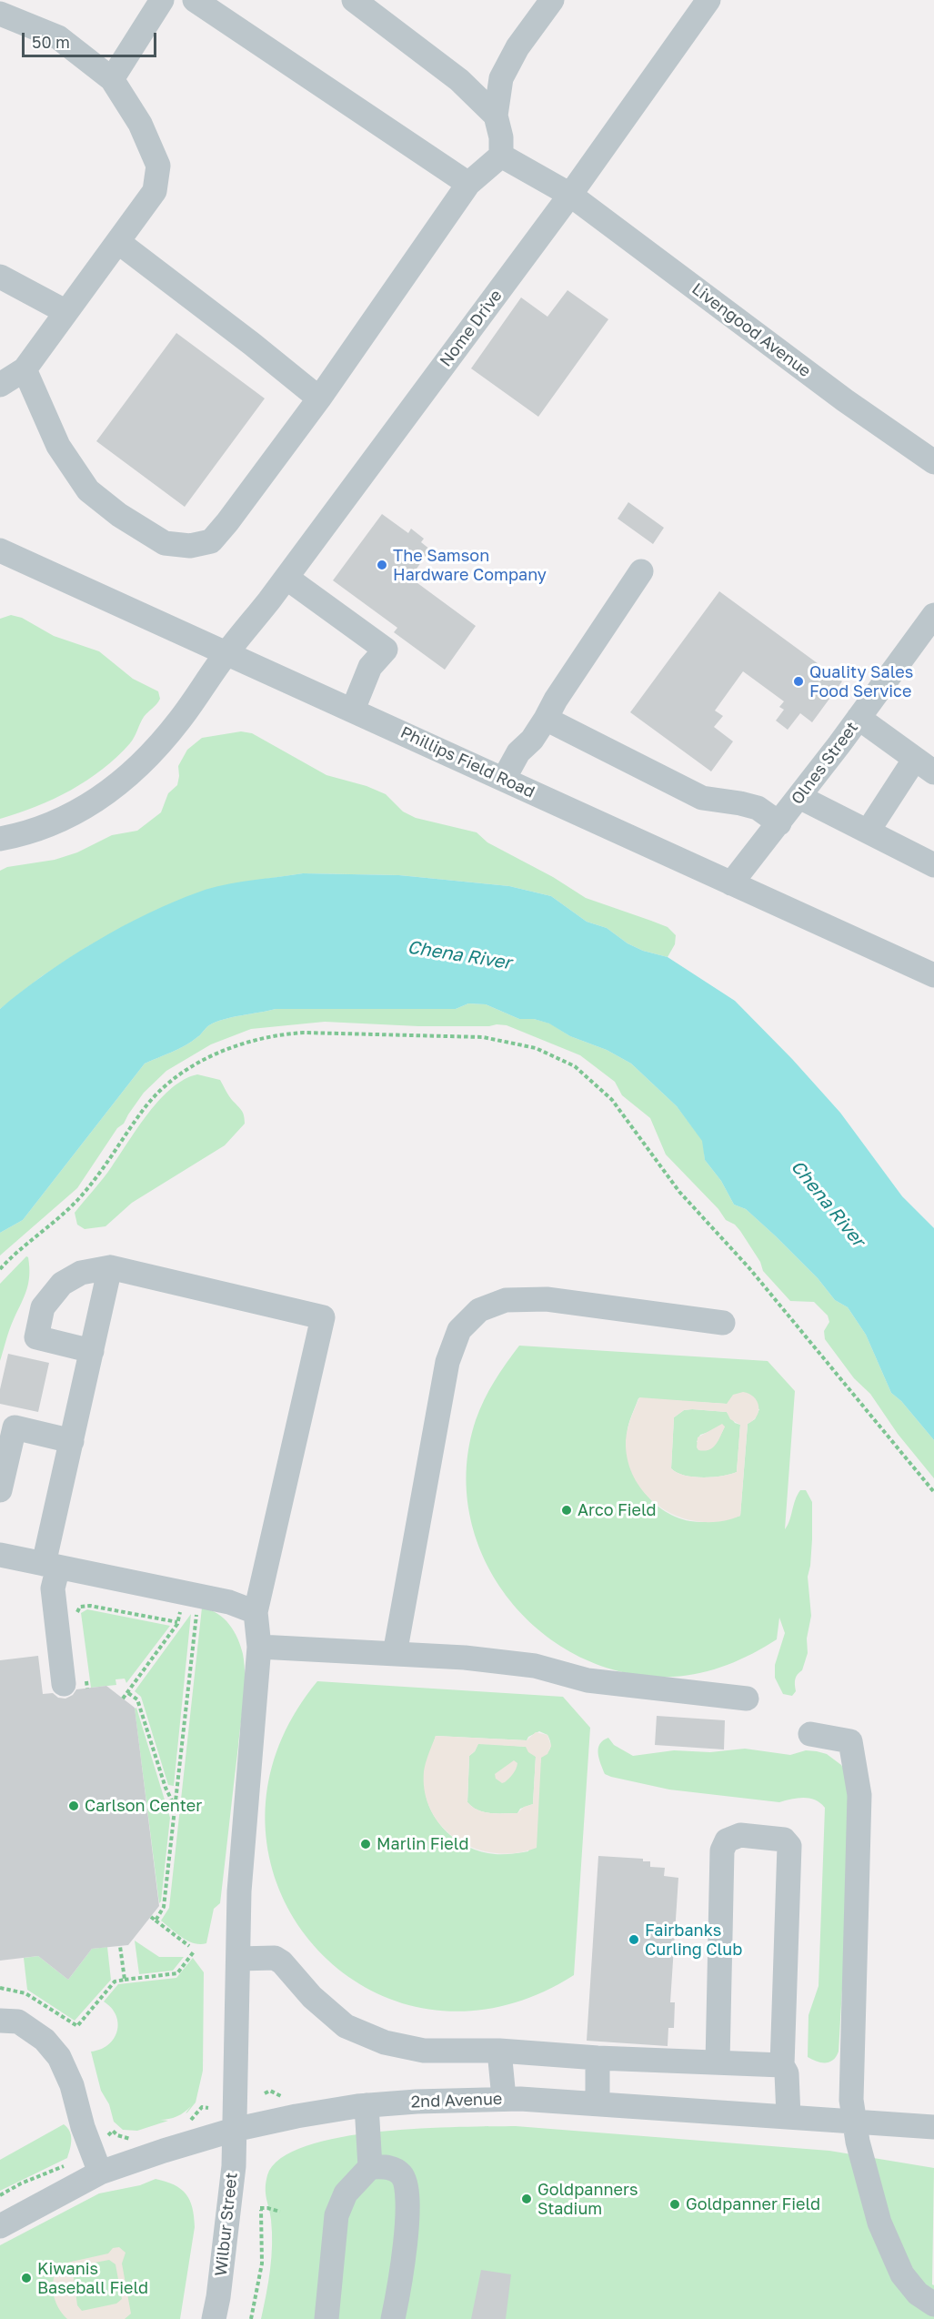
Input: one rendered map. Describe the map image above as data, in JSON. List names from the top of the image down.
{
  "streets": {
    "street": [
      "Nome Drive",
      "Livengood Avenue",
      "Phillips Field Road",
      "Olnes Street",
      "2nd Avenue",
      "Wilbur Street"
    ]
  },
  "crossings": [
    ["Nome Drive", "Livengood Avenue"],
    ["Nome Drive", "Phillips Field Road"],
    ["Phillips Field Road", "Olnes Street"],
    ["2nd Avenue", "Wilbur Street"]
  ],
  "water": ["Chena River"],
  "places": [
    "The Samson Hardware Company",
    "Quality Sales Food Service",
    "Arco Field",
    "Carlson Center",
    "Marlin Field",
    "Fairbanks Curling Club",
    "Goldpanners Stadium",
    "Goldpanner Field",
    "Kiwanis Baseball Field"
  ],
  "scale_bar": "50 m"
}
